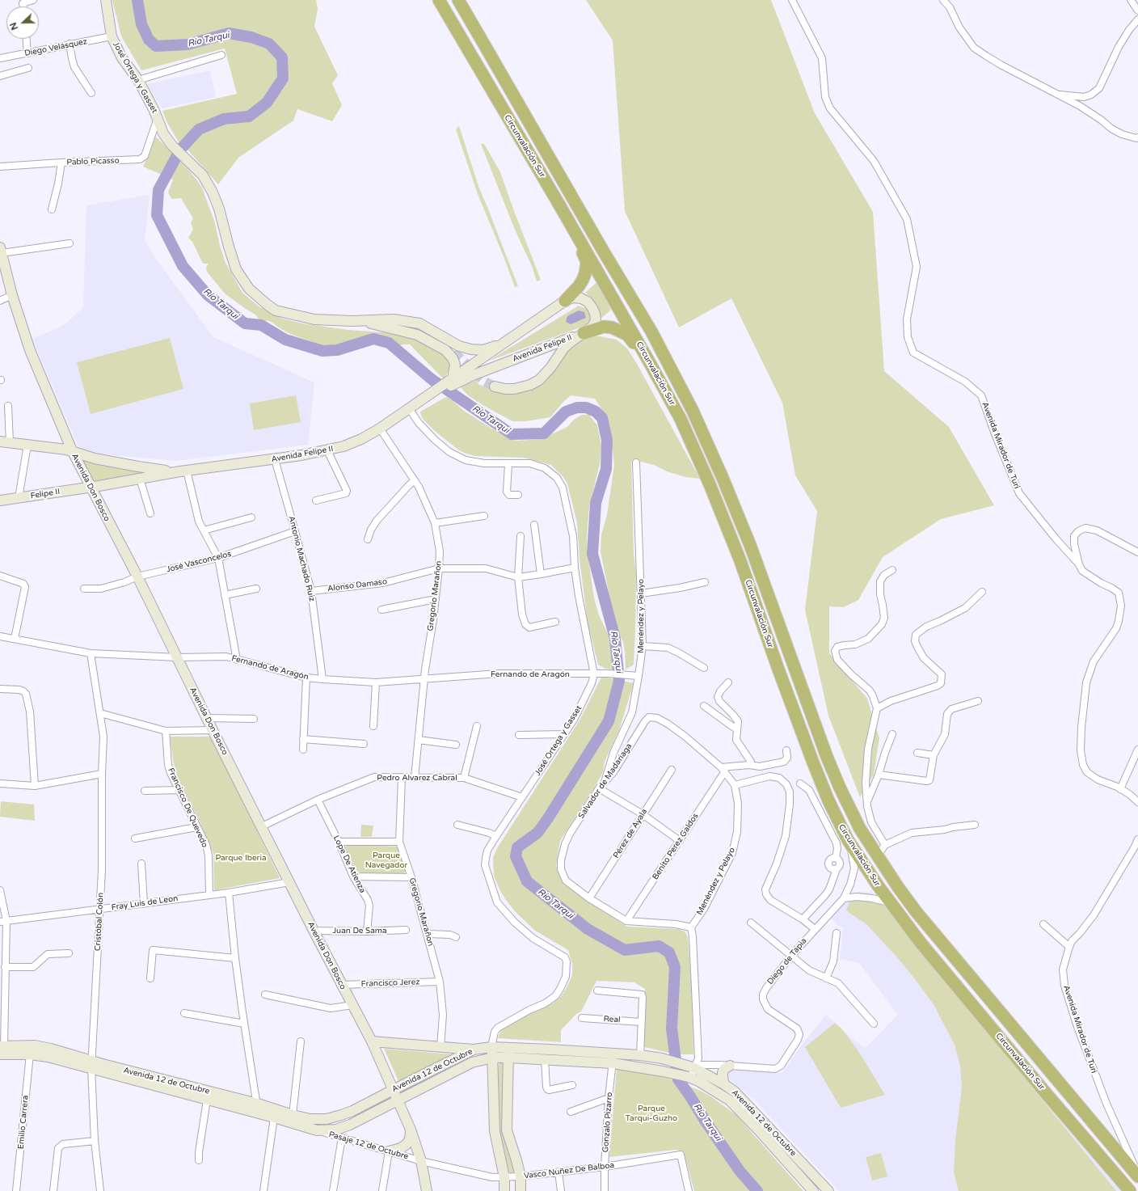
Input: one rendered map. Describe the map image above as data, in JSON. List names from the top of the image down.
{
  "streets": {
    "highway": ["Circunvalación Sur"],
    "main road": [
      "José Ortega y Gasset",
      "Avenida Felipe II",
      "Avenida Don Bosco",
      "Felipe II",
      "Avenida 12 de Octubre"
    ],
    "street": [
      "Diego Velásquez",
      "Pablo Picasso",
      "Avenida Mirador de Turi",
      "Antonio Machado Ruiz",
      "José Vasconcelos",
      "Alonso Damaso",
      "Gregorio Marañon",
      "Menéndez y Pelayo",
      "Fernando de Aragón",
      "Pedro Alvarez Cabral",
      "Salvador de Madariaga",
      "Francisco De Quevedo",
      "Pérez de Ayala",
      "Benito Perez Galdos",
      "Lope De Atienza",
      "Fray Luis de Leon",
      "Cristóbal Colón",
      "Juan De Sama",
      "Diego de Tapia",
      "Francisco Jerez",
      "Real",
      "Emilio Carrera",
      "Gonzalo Pizarro",
      "Pasaje 12 de Octubre",
      "Vasco Nuñez De Balboa"
    ]
  },
  "crossings": [
    ["Diego Velásquez", "José Ortega y Gasset"],
    ["José Ortega y Gasset", "Pablo Picasso"],
    ["José Ortega y Gasset", "Avenida Felipe II"],
    ["José Ortega y Gasset", "Fernando de Aragón"],
    ["José Ortega y Gasset", "Pedro Alvarez Cabral"],
    ["José Ortega y Gasset", "Avenida 12 de Octubre"],
    ["José Ortega y Gasset", "Vasco Nuñez De Balboa"],
    ["Circunvalación Sur", "Diego de Tapia"],
    ["Avenida Felipe II", "Avenida Don Bosco"],
    ["Avenida Felipe II", "Felipe II"],
    ["Avenida Felipe II", "Antonio Machado Ruiz"],
    ["Avenida Felipe II", "Gregorio Marañon"],
    ["Avenida Don Bosco", "Felipe II"],
    ["Avenida Don Bosco", "José Vasconcelos"],
    ["Avenida Don Bosco", "Fernando de Aragón"],
    ["Avenida Don Bosco", "Pedro Alvarez Cabral"],
    ["Avenida Don Bosco", "Fray Luis de Leon"],
    ["Avenida Don Bosco", "Juan De Sama"],
    ["Avenida Don Bosco", "Francisco Jerez"],
    ["Avenida Don Bosco", "Avenida 12 de Octubre"],
    ["Avenida Don Bosco", "Pasaje 12 de Octubre"],
    ["Avenida Don Bosco", "Vasco Nuñez De Balboa"],
    ["Antonio Machado Ruiz", "José Vasconcelos"],
    ["Antonio Machado Ruiz", "Alonso Damaso"],
    ["Antonio Machado Ruiz", "Fernando de Aragón"],
    ["Alonso Damaso", "Gregorio Marañon"],
    ["Gregorio Marañon", "Fernando de Aragón"],
    ["Gregorio Marañon", "Pedro Alvarez Cabral"],
    ["Gregorio Marañon", "Francisco Jerez"],
    ["Menéndez y Pelayo", "Fernando de Aragón"],
    ["Menéndez y Pelayo", "Salvador de Madariaga"],
    ["Menéndez y Pelayo", "Benito Perez Galdos"],
    ["Fernando de Aragón", "Cristóbal Colón"],
    ["Pedro Alvarez Cabral", "Lope De Atienza"],
    ["Salvador de Madariaga", "Pérez de Ayala"],
    ["Salvador de Madariaga", "Benito Perez Galdos"],
    ["Francisco De Quevedo", "Fray Luis de Leon"],
    ["Lope De Atienza", "Juan De Sama"],
    ["Fray Luis de Leon", "Cristóbal Colón"],
    ["Cristóbal Colón", "Avenida 12 de Octubre"],
    ["Diego de Tapia", "Avenida 12 de Octubre"],
    ["Avenida 12 de Octubre", "Emilio Carrera"],
    ["Avenida 12 de Octubre", "Gonzalo Pizarro"],
    ["Avenida 12 de Octubre", "Pasaje 12 de Octubre"],
    ["Gonzalo Pizarro", "Vasco Nuñez De Balboa"],
    ["Pasaje 12 de Octubre", "Vasco Nuñez De Balboa"]
  ],
  "water": ["Río Tarqui"],
  "parks": ["Parque Navegador", "Parque Iberia", "Parque Tarqui-Guzho"],
  "north": "left"
}
